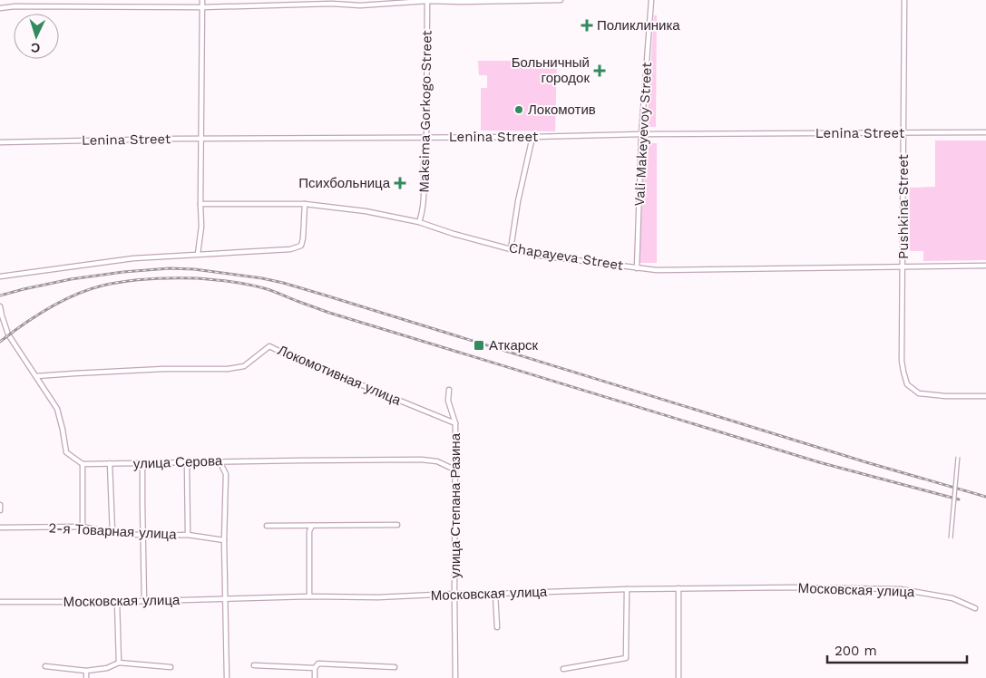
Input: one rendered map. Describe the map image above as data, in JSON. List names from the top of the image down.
{
  "streets": {
    "street": [
      "Maksima Gorkogo Street",
      "Lenina Street",
      "Vali Makeyevoy Street",
      "Pushkina Street",
      "Chapayeva Street",
      "Локомотивная улица",
      "улица Серова",
      "улица Степана Разина",
      "2-я Товарная улица",
      "Московская улица"
    ]
  },
  "crossings": [
    ["Maksima Gorkogo Street", "Lenina Street"],
    ["Maksima Gorkogo Street", "Chapayeva Street"],
    ["Lenina Street", "Vali Makeyevoy Street"],
    ["Lenina Street", "Pushkina Street"],
    ["Vali Makeyevoy Street", "Chapayeva Street"],
    ["Pushkina Street", "Chapayeva Street"],
    ["Локомотивная улица", "улица Степана Разина"],
    ["улица Серова", "улица Степана Разина"],
    ["улица Степана Разина", "Московская улица"]
  ],
  "places": {
    "health": ["Поликлиника", "Больничный городок", "Психбольница"],
    "other": ["Локомотив"],
    "transit": ["Аткарск"]
  },
  "scale_bar": "200 m",
  "north": "bottom"
}
